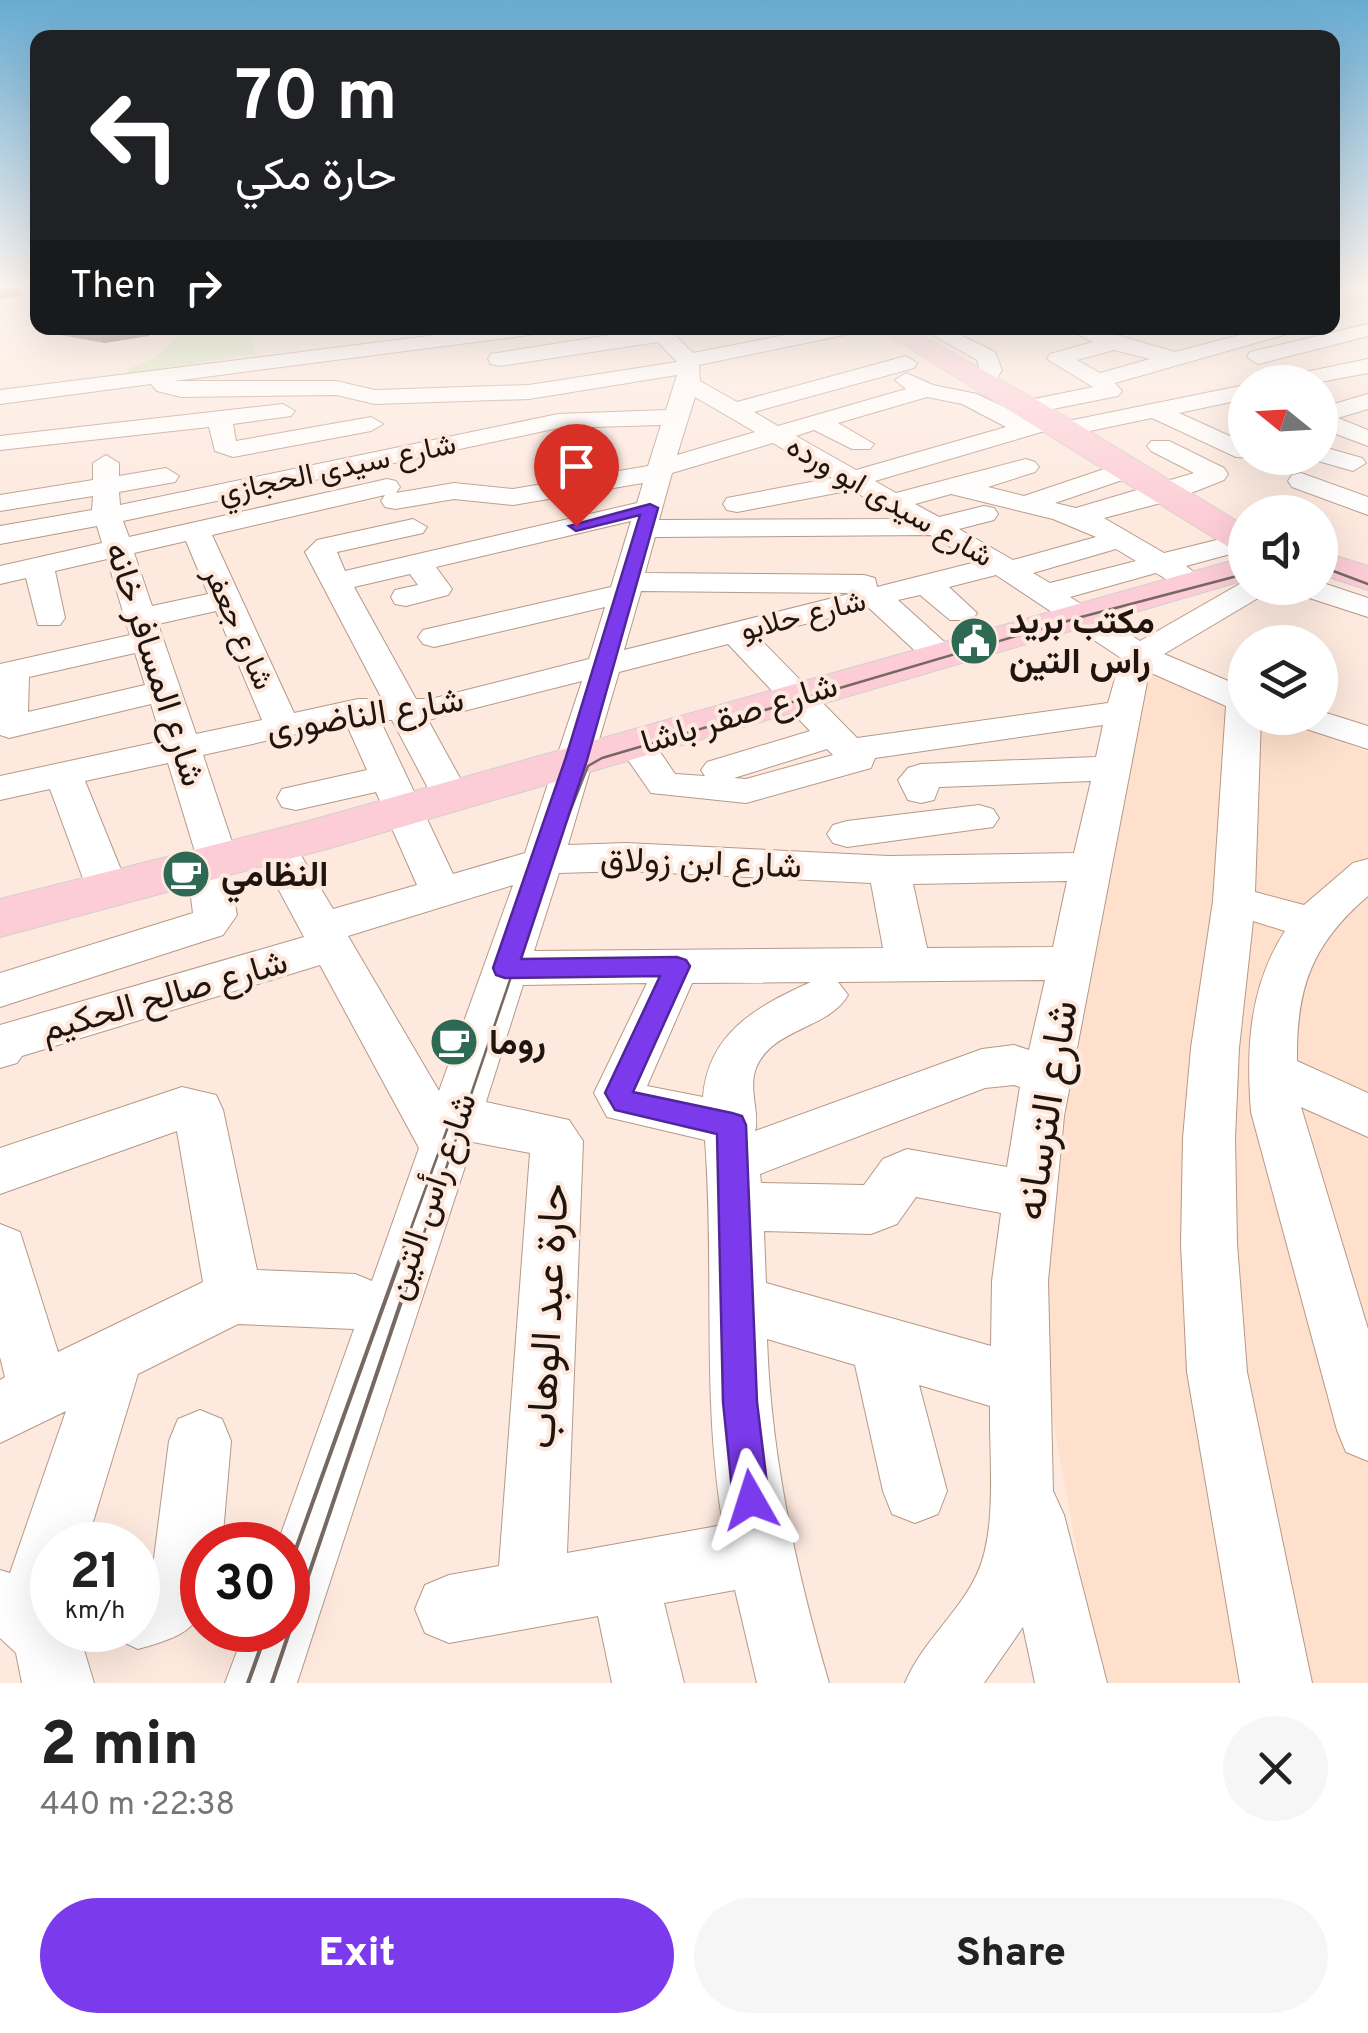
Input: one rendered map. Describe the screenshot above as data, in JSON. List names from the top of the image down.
{
  "streets": {
    "main road": ["شارع صقر باشا"],
    "street": [
      "شارع سيدى الحجازي",
      "شارع سيدى ابو ورده",
      "شارع حلابو",
      "شارع جعفر",
      "شارع المسافر خانه",
      "شارع الناضورى",
      "شارع ابن زولاق",
      "شارع صالح الحكيم",
      "شارع الترسانه",
      "شارع رأس التين",
      "حارة عبد الوهاب"
    ]
  },
  "crossings": [
    ["شارع سيدى الحجازي", "شارع المسافر خانه"],
    ["شارع سيدى ابو ورده", "شارع حلابو"],
    ["شارع سيدى ابو ورده", "شارع صقر باشا"],
    ["شارع سيدى ابو ورده", "شارع الترسانه"],
    ["شارع حلابو", "شارع الناضورى"],
    ["شارع حلابو", "شارع رأس التين"],
    ["شارع جعفر", "شارع الناضورى"],
    ["شارع المسافر خانه", "شارع صقر باشا"],
    ["شارع المسافر خانه", "شارع الناضورى"],
    ["شارع صقر باشا", "شارع رأس التين"],
    ["شارع الناضورى", "شارع رأس التين"],
    ["شارع ابن زولاق", "شارع صالح الحكيم"],
    ["شارع ابن زولاق", "شارع الترسانه"],
    ["شارع ابن زولاق", "شارع رأس التين"],
    ["شارع رأس التين", "حارة عبد الوهاب"]
  ],
  "places": {
    "public building": ["مكتب بريد راس التين"],
    "cafe": ["النظامي", "روما"]
  },
  "north": "left",
  "page": {
    "turn": ["70 m", "حارة مكي"],
    "then": "Then",
    "speed": "21 km/h",
    "limit": "30",
    "heading": ["2 min", "440 m · 22:38"],
    "buttons": ["Exit", "Share"]
  }
}
